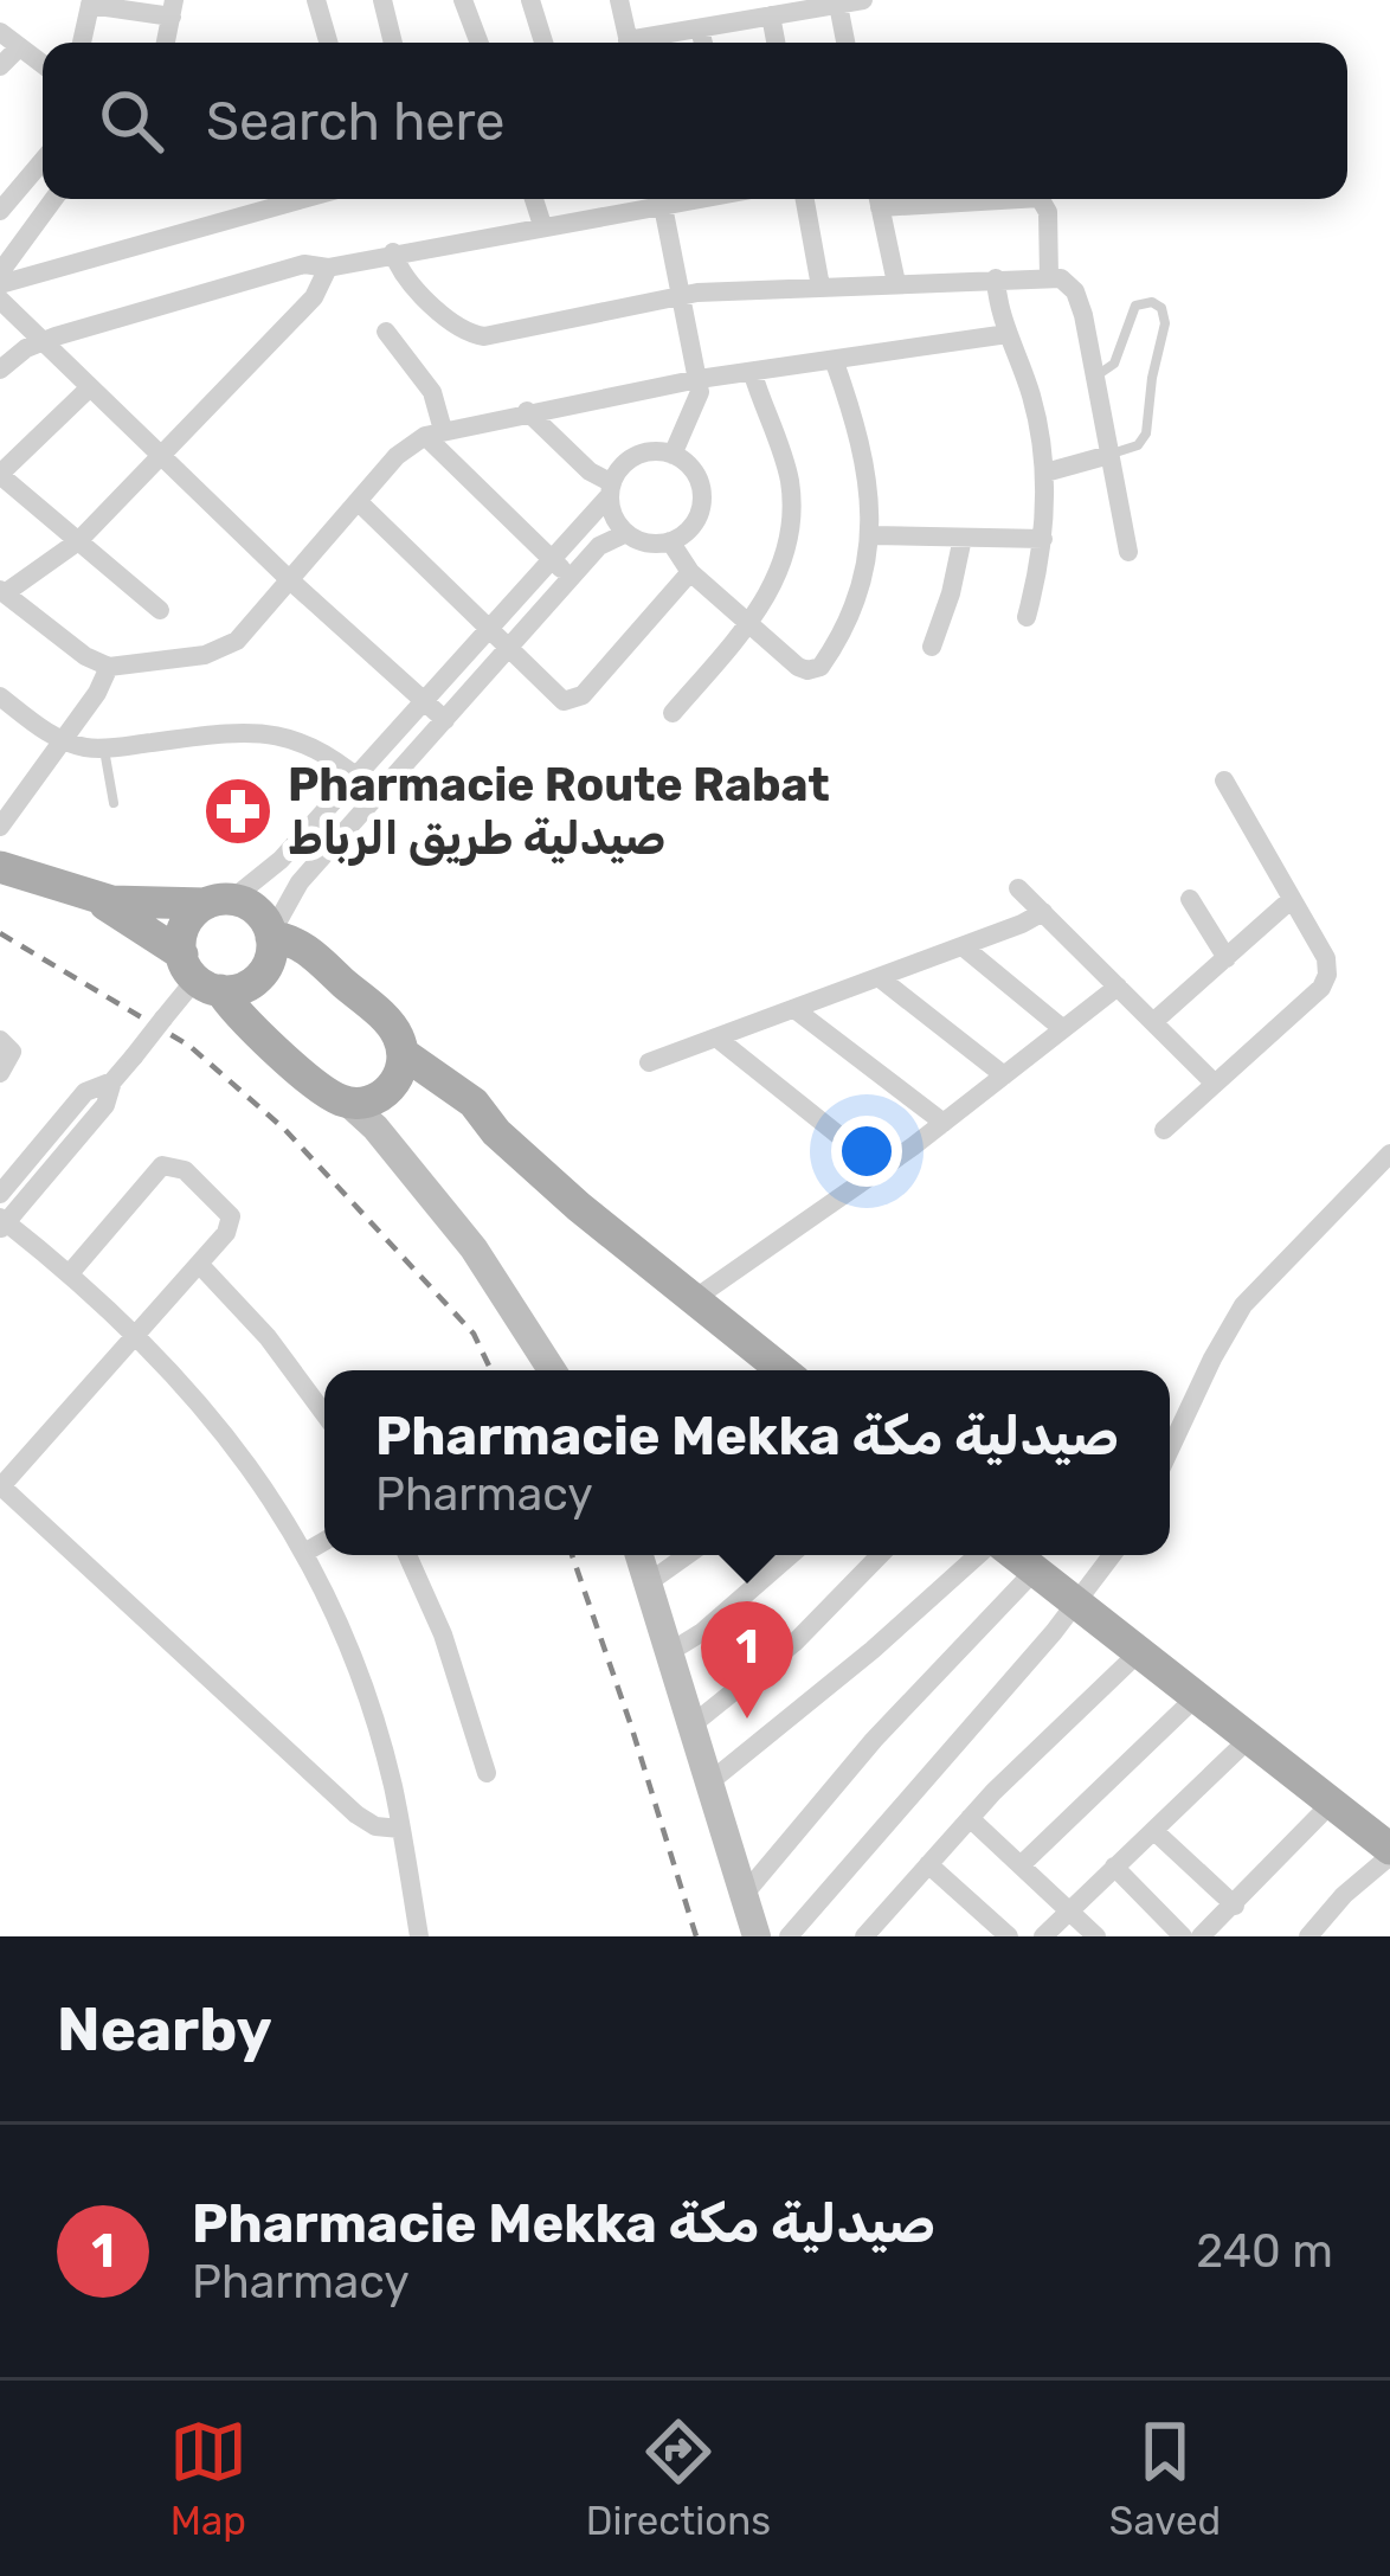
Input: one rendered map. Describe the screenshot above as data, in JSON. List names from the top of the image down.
{
  "places": {
    "pharmacy": ["Pharmacie Route Rabat صيدلية طريق الرباط"]
  },
  "page": {
    "search": "Search here",
    "popup": ["Pharmacie Mekka صيدلية مكة", "Pharmacy"],
    "pins": "1",
    "heading": "Nearby",
    "list": [
      {
        "mark": "1",
        "name": "Pharmacie Mekka صيدلية مكة",
        "note": "Pharmacy",
        "value": "240 m"
      }
    ],
    "nav": ["Map", "Directions", "Saved"]
  }
}
